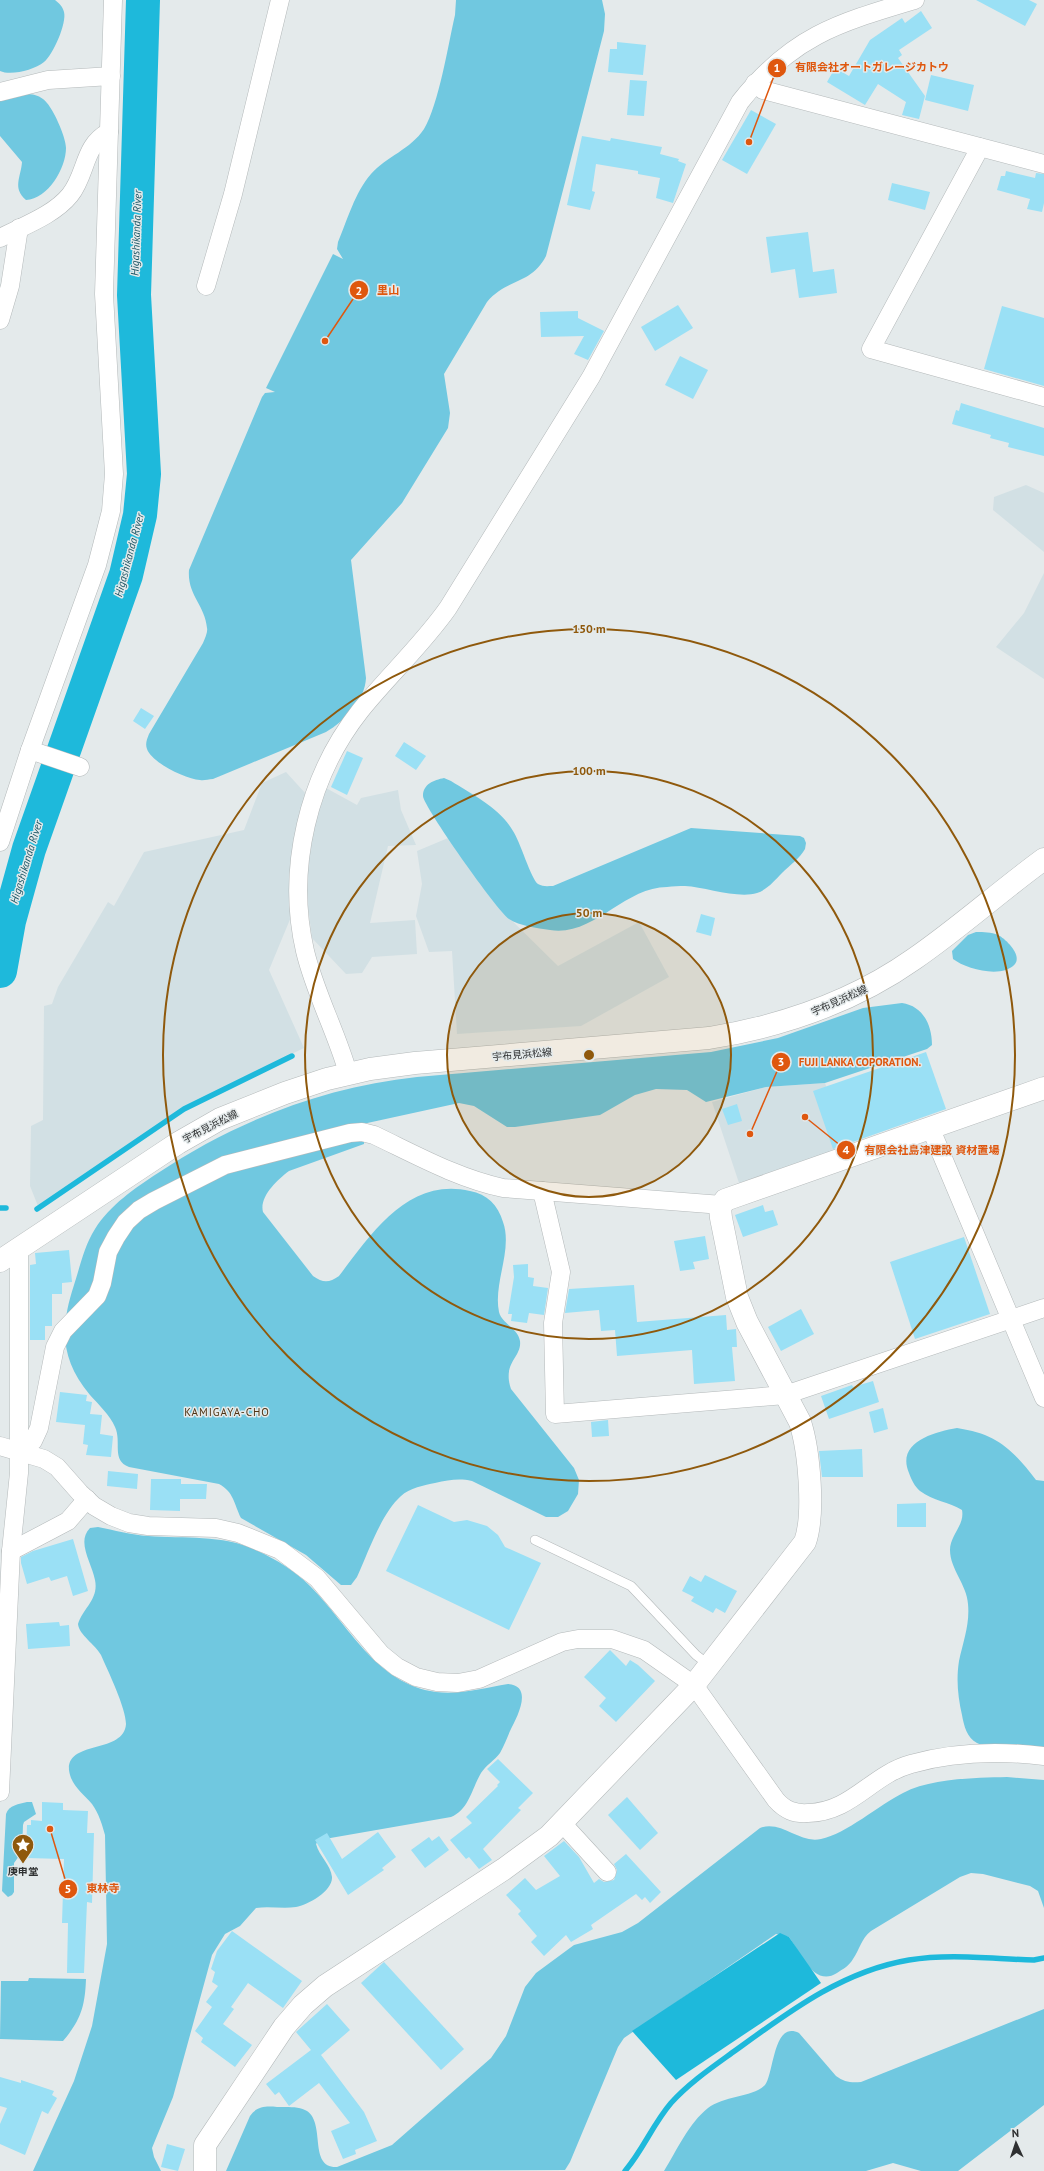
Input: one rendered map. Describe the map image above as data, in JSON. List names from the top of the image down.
{
  "streets": {
    "street": ["宇布見浜松線"]
  },
  "districts": ["KAMIGAYA-CHO"],
  "water": ["Higashikanda River"],
  "places": {
    "other": [
      "有限会社オートガレージカトウ",
      "里山",
      "有限会社島津建設 資材置場",
      "FUJI LANKA COPORATION.",
      "東林寺"
    ],
    "place": ["庚申堂"]
  },
  "north": "top",
  "rings": ["150 m", "100 m", "50 m"]
}
